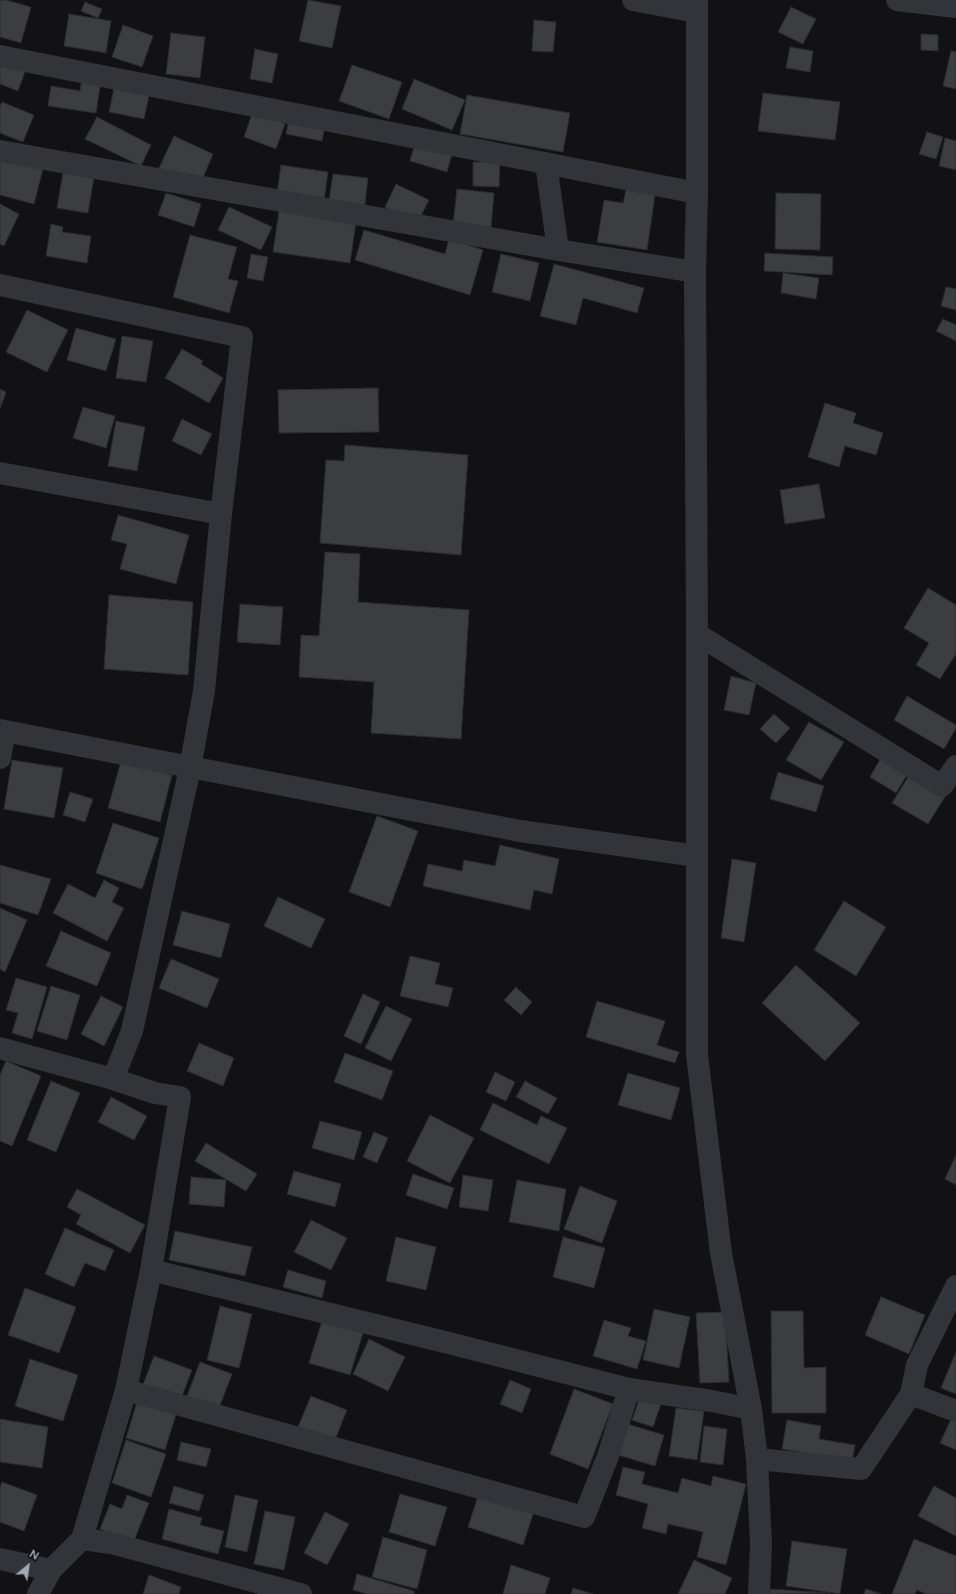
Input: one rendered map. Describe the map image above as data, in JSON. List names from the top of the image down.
{
  "north": "top right"
}
